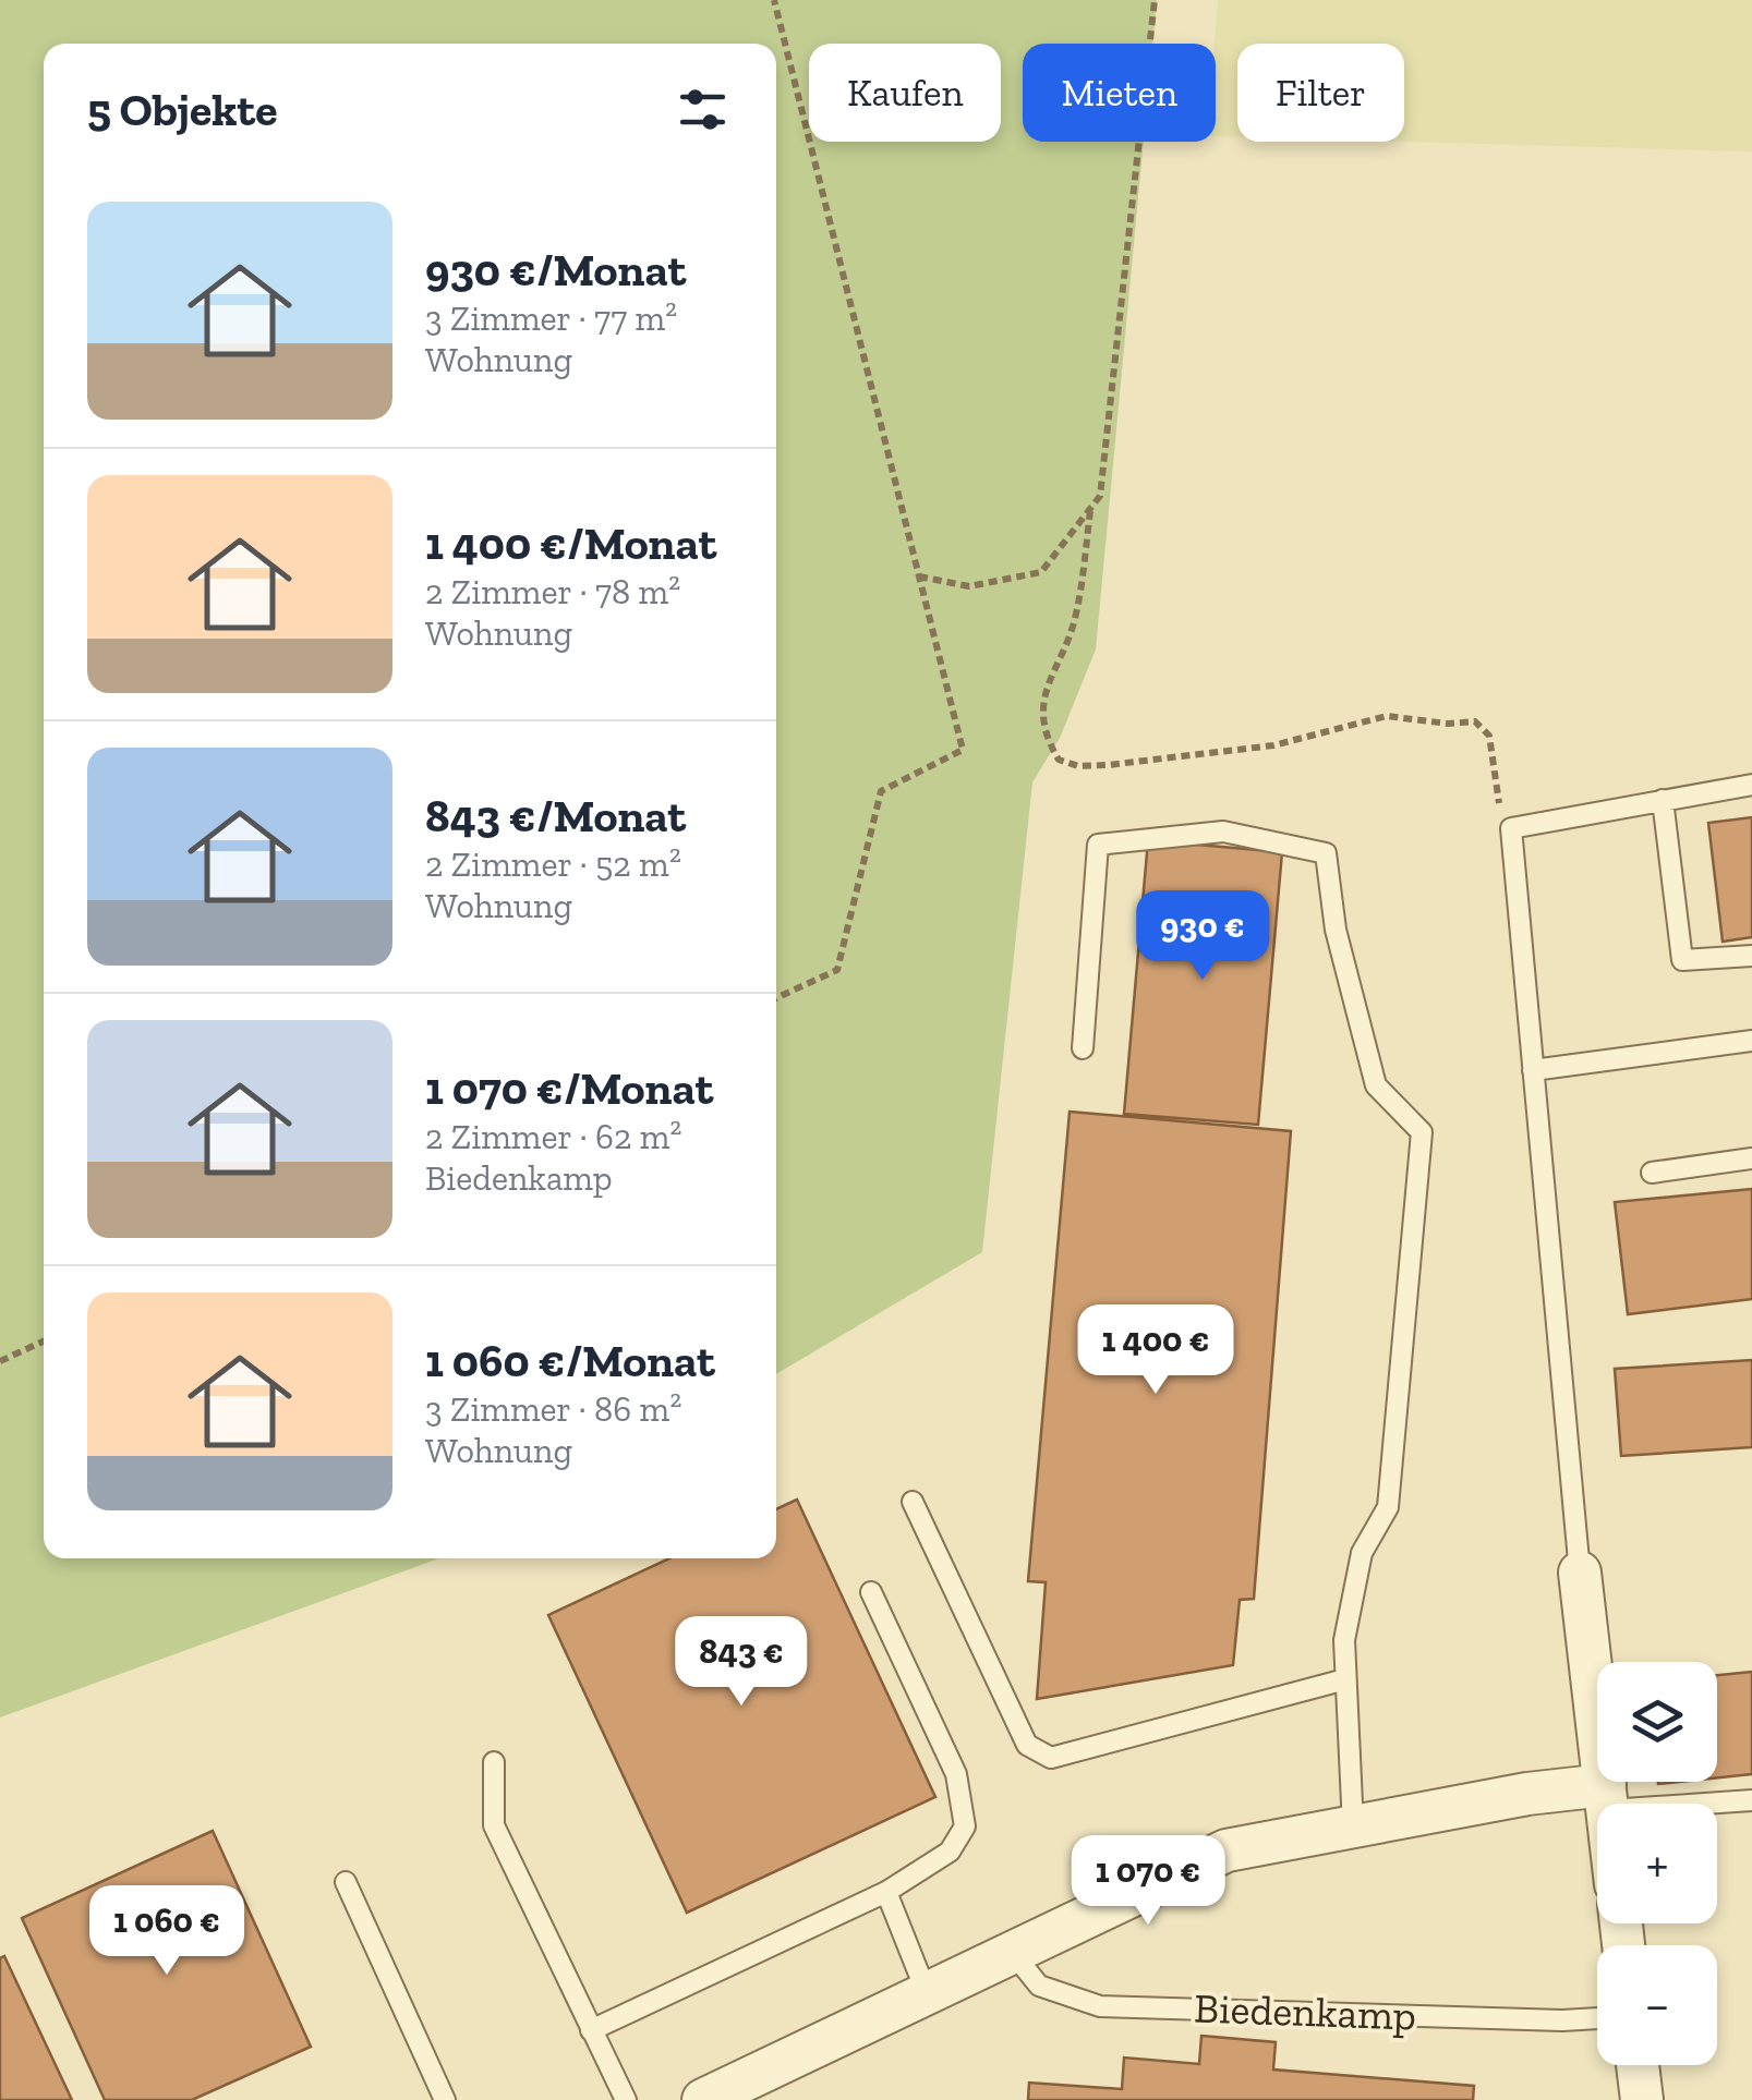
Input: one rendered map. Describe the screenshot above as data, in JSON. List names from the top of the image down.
{
  "streets": {
    "lane": ["Biedenkamp"]
  },
  "page": {
    "chip": ["Kaufen", "Mieten", "Filter"],
    "heading": "5 Objekte",
    "list": [
      {
        "name": "930 €/Monat",
        "note": "3 Zimmer · 77 m² · Wohnung"
      },
      {
        "name": "1 400 €/Monat",
        "note": "2 Zimmer · 78 m² · Wohnung"
      },
      {
        "name": "843 €/Monat",
        "note": "2 Zimmer · 52 m² · Wohnung"
      },
      {
        "name": "1 070 €/Monat",
        "note": "2 Zimmer · 62 m² · Biedenkamp"
      },
      {
        "name": "1 060 €/Monat",
        "note": "3 Zimmer · 86 m² · Wohnung"
      }
    ],
    "price": [
      "930 €",
      "1 400 €",
      "843 €",
      "1 070 €",
      "1 060 €"
    ],
    "map_buttons": ["+", "−"]
  }
}
